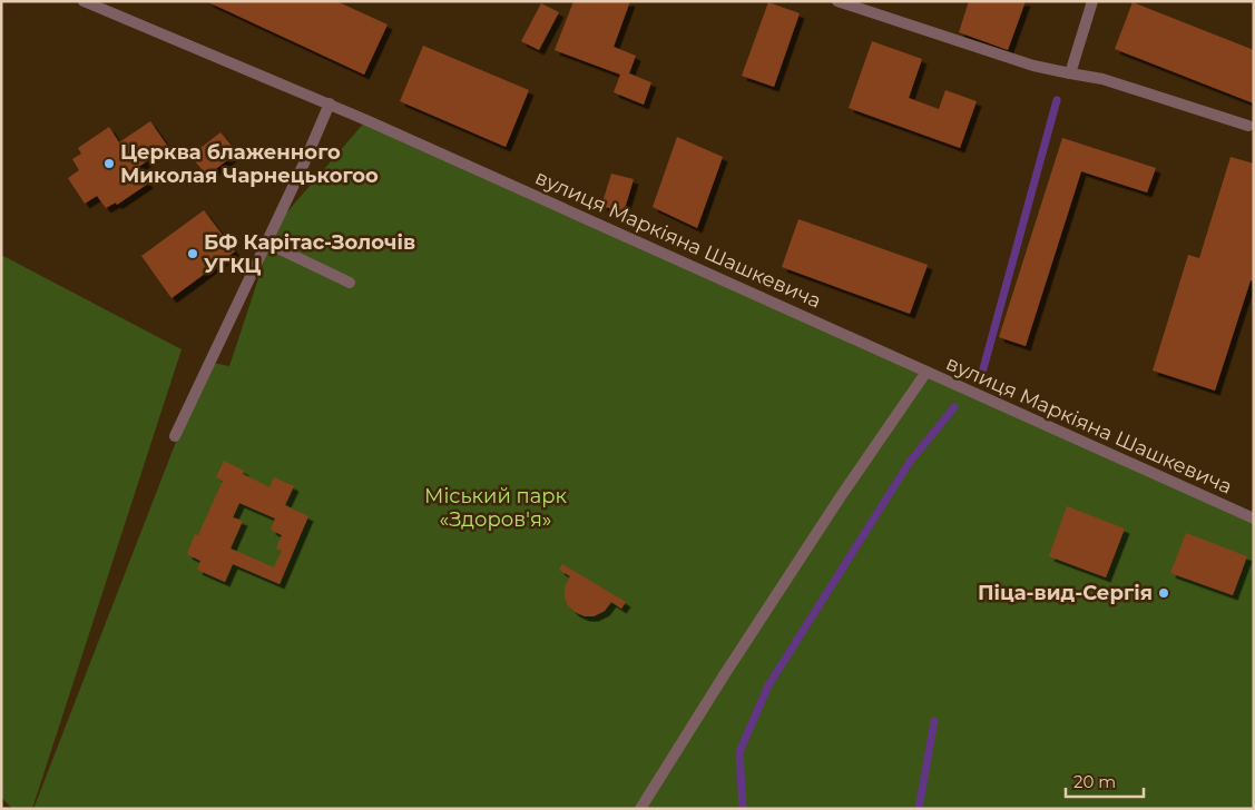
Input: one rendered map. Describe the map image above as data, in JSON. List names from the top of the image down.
{
  "streets": {
    "street": ["вулиця Маркіяна Шашкевича"]
  },
  "parks": ["Міський парк «Здоров'я»"],
  "places": ["Церква блаженного Миколая Чарнецькогоо", "БФ Карітас-Золочів УГКЦ", "Піца-вид-Сергія"],
  "scale_bar": "20 m"
}
